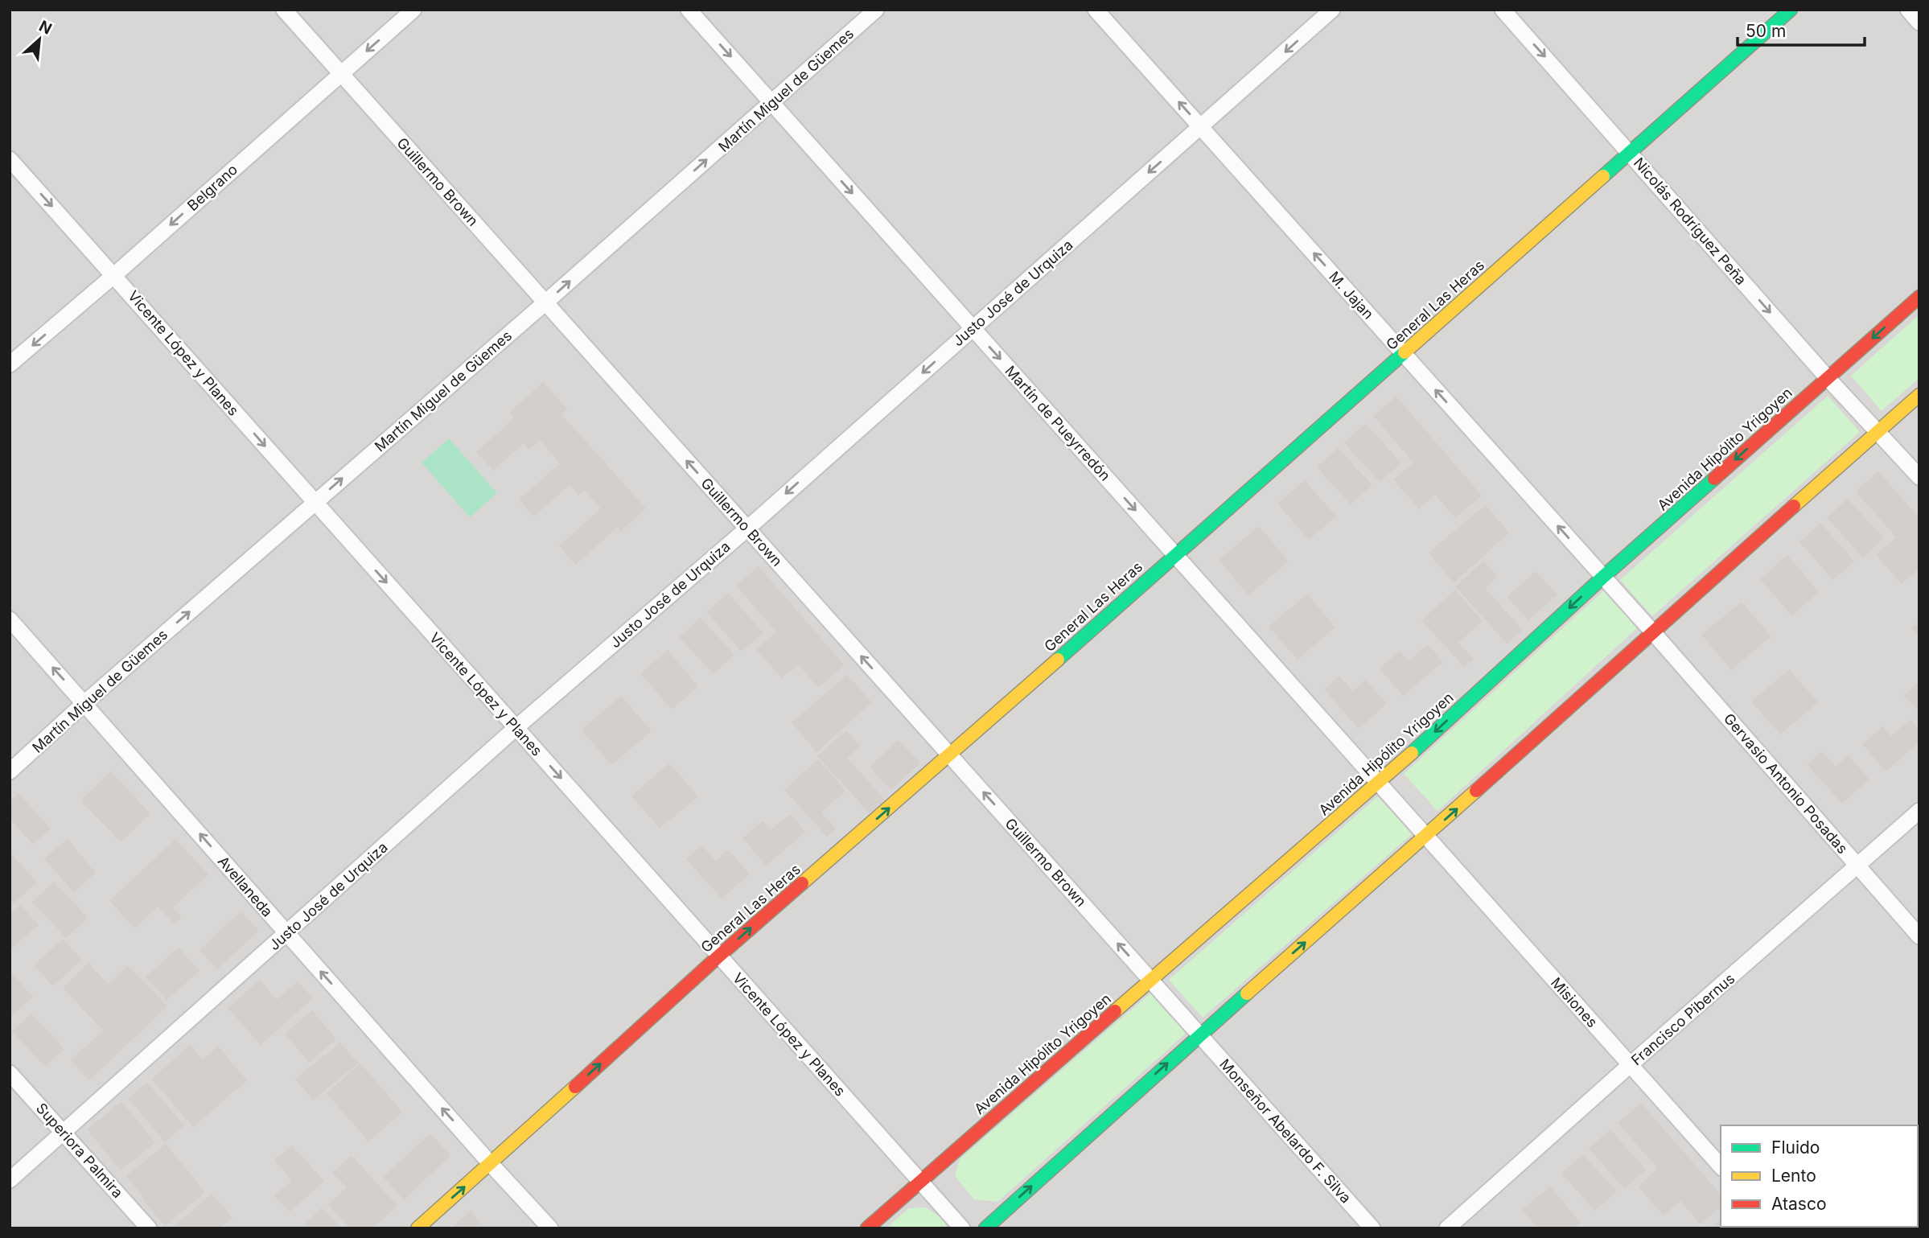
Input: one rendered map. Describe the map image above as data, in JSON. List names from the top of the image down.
{
  "streets": {
    "main road": ["General Las Heras", "Avenida Hipólito Yrigoyen"],
    "street": [
      "Martín Miguel de Güemes",
      "Guillermo Brown",
      "Belgrano",
      "Nicolás Rodríguez Peña",
      "Justo José de Urquiza",
      "M. Jajan",
      "Vicente López y Planes",
      "Martín de Pueyrredón",
      "Gervasio Antonio Posadas",
      "Avellaneda",
      "Misiones",
      "Francisco Pibernus",
      "Monseñor Abelardo F. Silva",
      "Superiora Palmira"
    ]
  },
  "crossings": [
    ["Martín Miguel de Güemes", "Guillermo Brown"],
    ["Martín Miguel de Güemes", "Vicente López y Planes"],
    ["Martín Miguel de Güemes", "Martín de Pueyrredón"],
    ["Martín Miguel de Güemes", "Avellaneda"],
    ["Guillermo Brown", "Belgrano"],
    ["Guillermo Brown", "Justo José de Urquiza"],
    ["Guillermo Brown", "General Las Heras"],
    ["Guillermo Brown", "Avenida Hipólito Yrigoyen"],
    ["Guillermo Brown", "Monseñor Abelardo F. Silva"],
    ["Belgrano", "Vicente López y Planes"],
    ["Nicolás Rodríguez Peña", "General Las Heras"],
    ["Nicolás Rodríguez Peña", "Avenida Hipólito Yrigoyen"],
    ["Justo José de Urquiza", "M. Jajan"],
    ["Justo José de Urquiza", "Vicente López y Planes"],
    ["Justo José de Urquiza", "Martín de Pueyrredón"],
    ["Justo José de Urquiza", "Avellaneda"],
    ["Justo José de Urquiza", "Superiora Palmira"],
    ["M. Jajan", "General Las Heras"],
    ["M. Jajan", "Avenida Hipólito Yrigoyen"],
    ["M. Jajan", "Gervasio Antonio Posadas"],
    ["General Las Heras", "Vicente López y Planes"],
    ["General Las Heras", "Martín de Pueyrredón"],
    ["General Las Heras", "Avellaneda"],
    ["Vicente López y Planes", "Avenida Hipólito Yrigoyen"],
    ["Martín de Pueyrredón", "Avenida Hipólito Yrigoyen"],
    ["Martín de Pueyrredón", "Misiones"],
    ["Gervasio Antonio Posadas", "Francisco Pibernus"],
    ["Misiones", "Francisco Pibernus"]
  ],
  "one_way": [
    "Martín Miguel de Güemes",
    "Guillermo Brown",
    "Belgrano",
    "Nicolás Rodríguez Peña",
    "Justo José de Urquiza",
    "M. Jajan",
    "General Las Heras",
    "Vicente López y Planes",
    "Martín de Pueyrredón",
    "Avellaneda"
  ],
  "legend": ["Fluido", "Lento", "Atasco"],
  "scale_bar": "50 m",
  "north": "top right"
}
